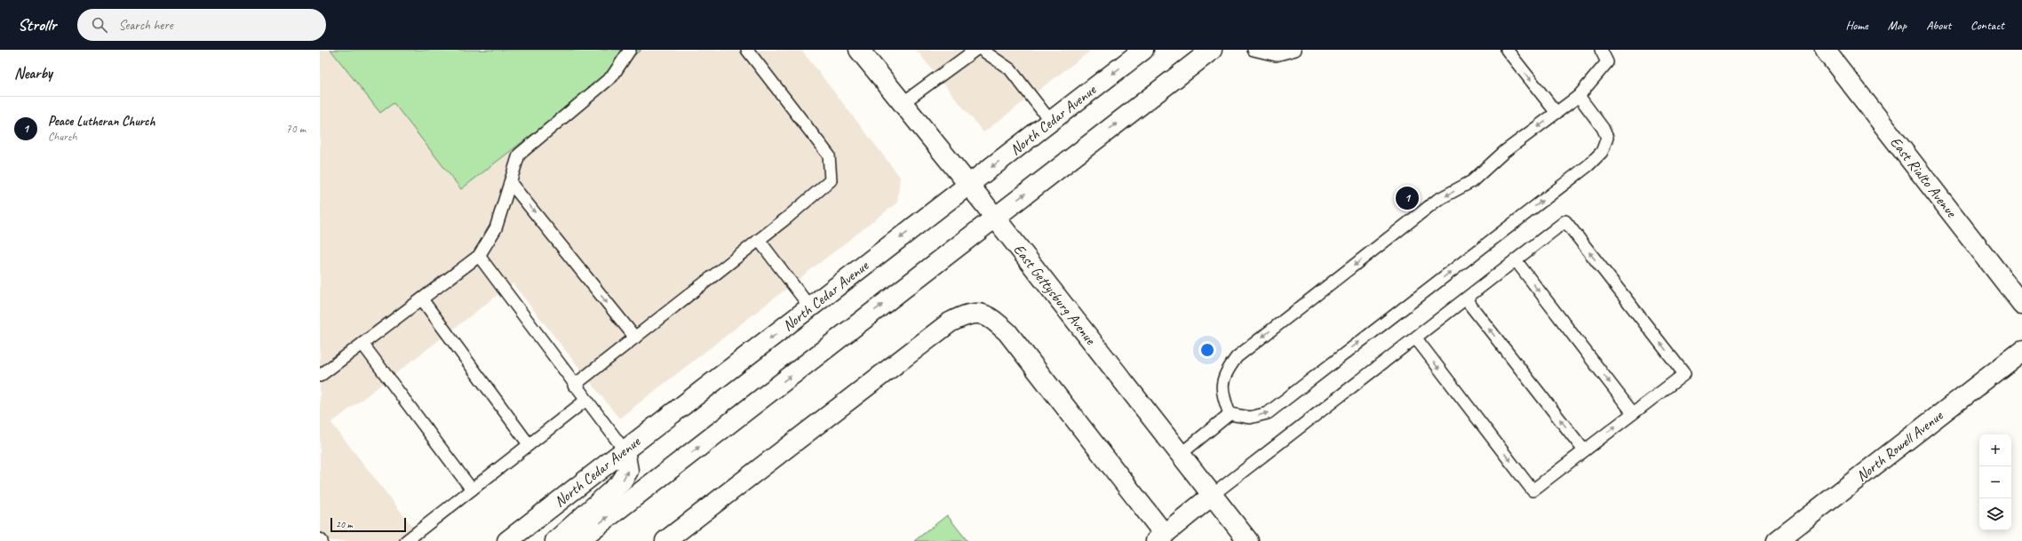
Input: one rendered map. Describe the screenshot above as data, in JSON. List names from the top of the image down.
{
  "streets": {
    "street": [
      "North Cedar Avenue",
      "East Rialto Avenue",
      "East Gettysburg Avenue",
      "North Rowell Avenue"
    ]
  },
  "crossings": [
    ["North Cedar Avenue", "East Gettysburg Avenue"]
  ],
  "scale_bar": "20 m",
  "page": {
    "header": "Strollr",
    "search": "Search here",
    "nav": [
      "Home",
      "Map",
      "About",
      "Contact"
    ],
    "heading": "Nearby",
    "list": [
      {
        "mark": "1",
        "name": "Peace Lutheran Church",
        "note": "Church",
        "value": "70 m"
      }
    ],
    "pins": "1",
    "map_buttons": ["+", "−"],
    "scale": "20 m"
  }
}
